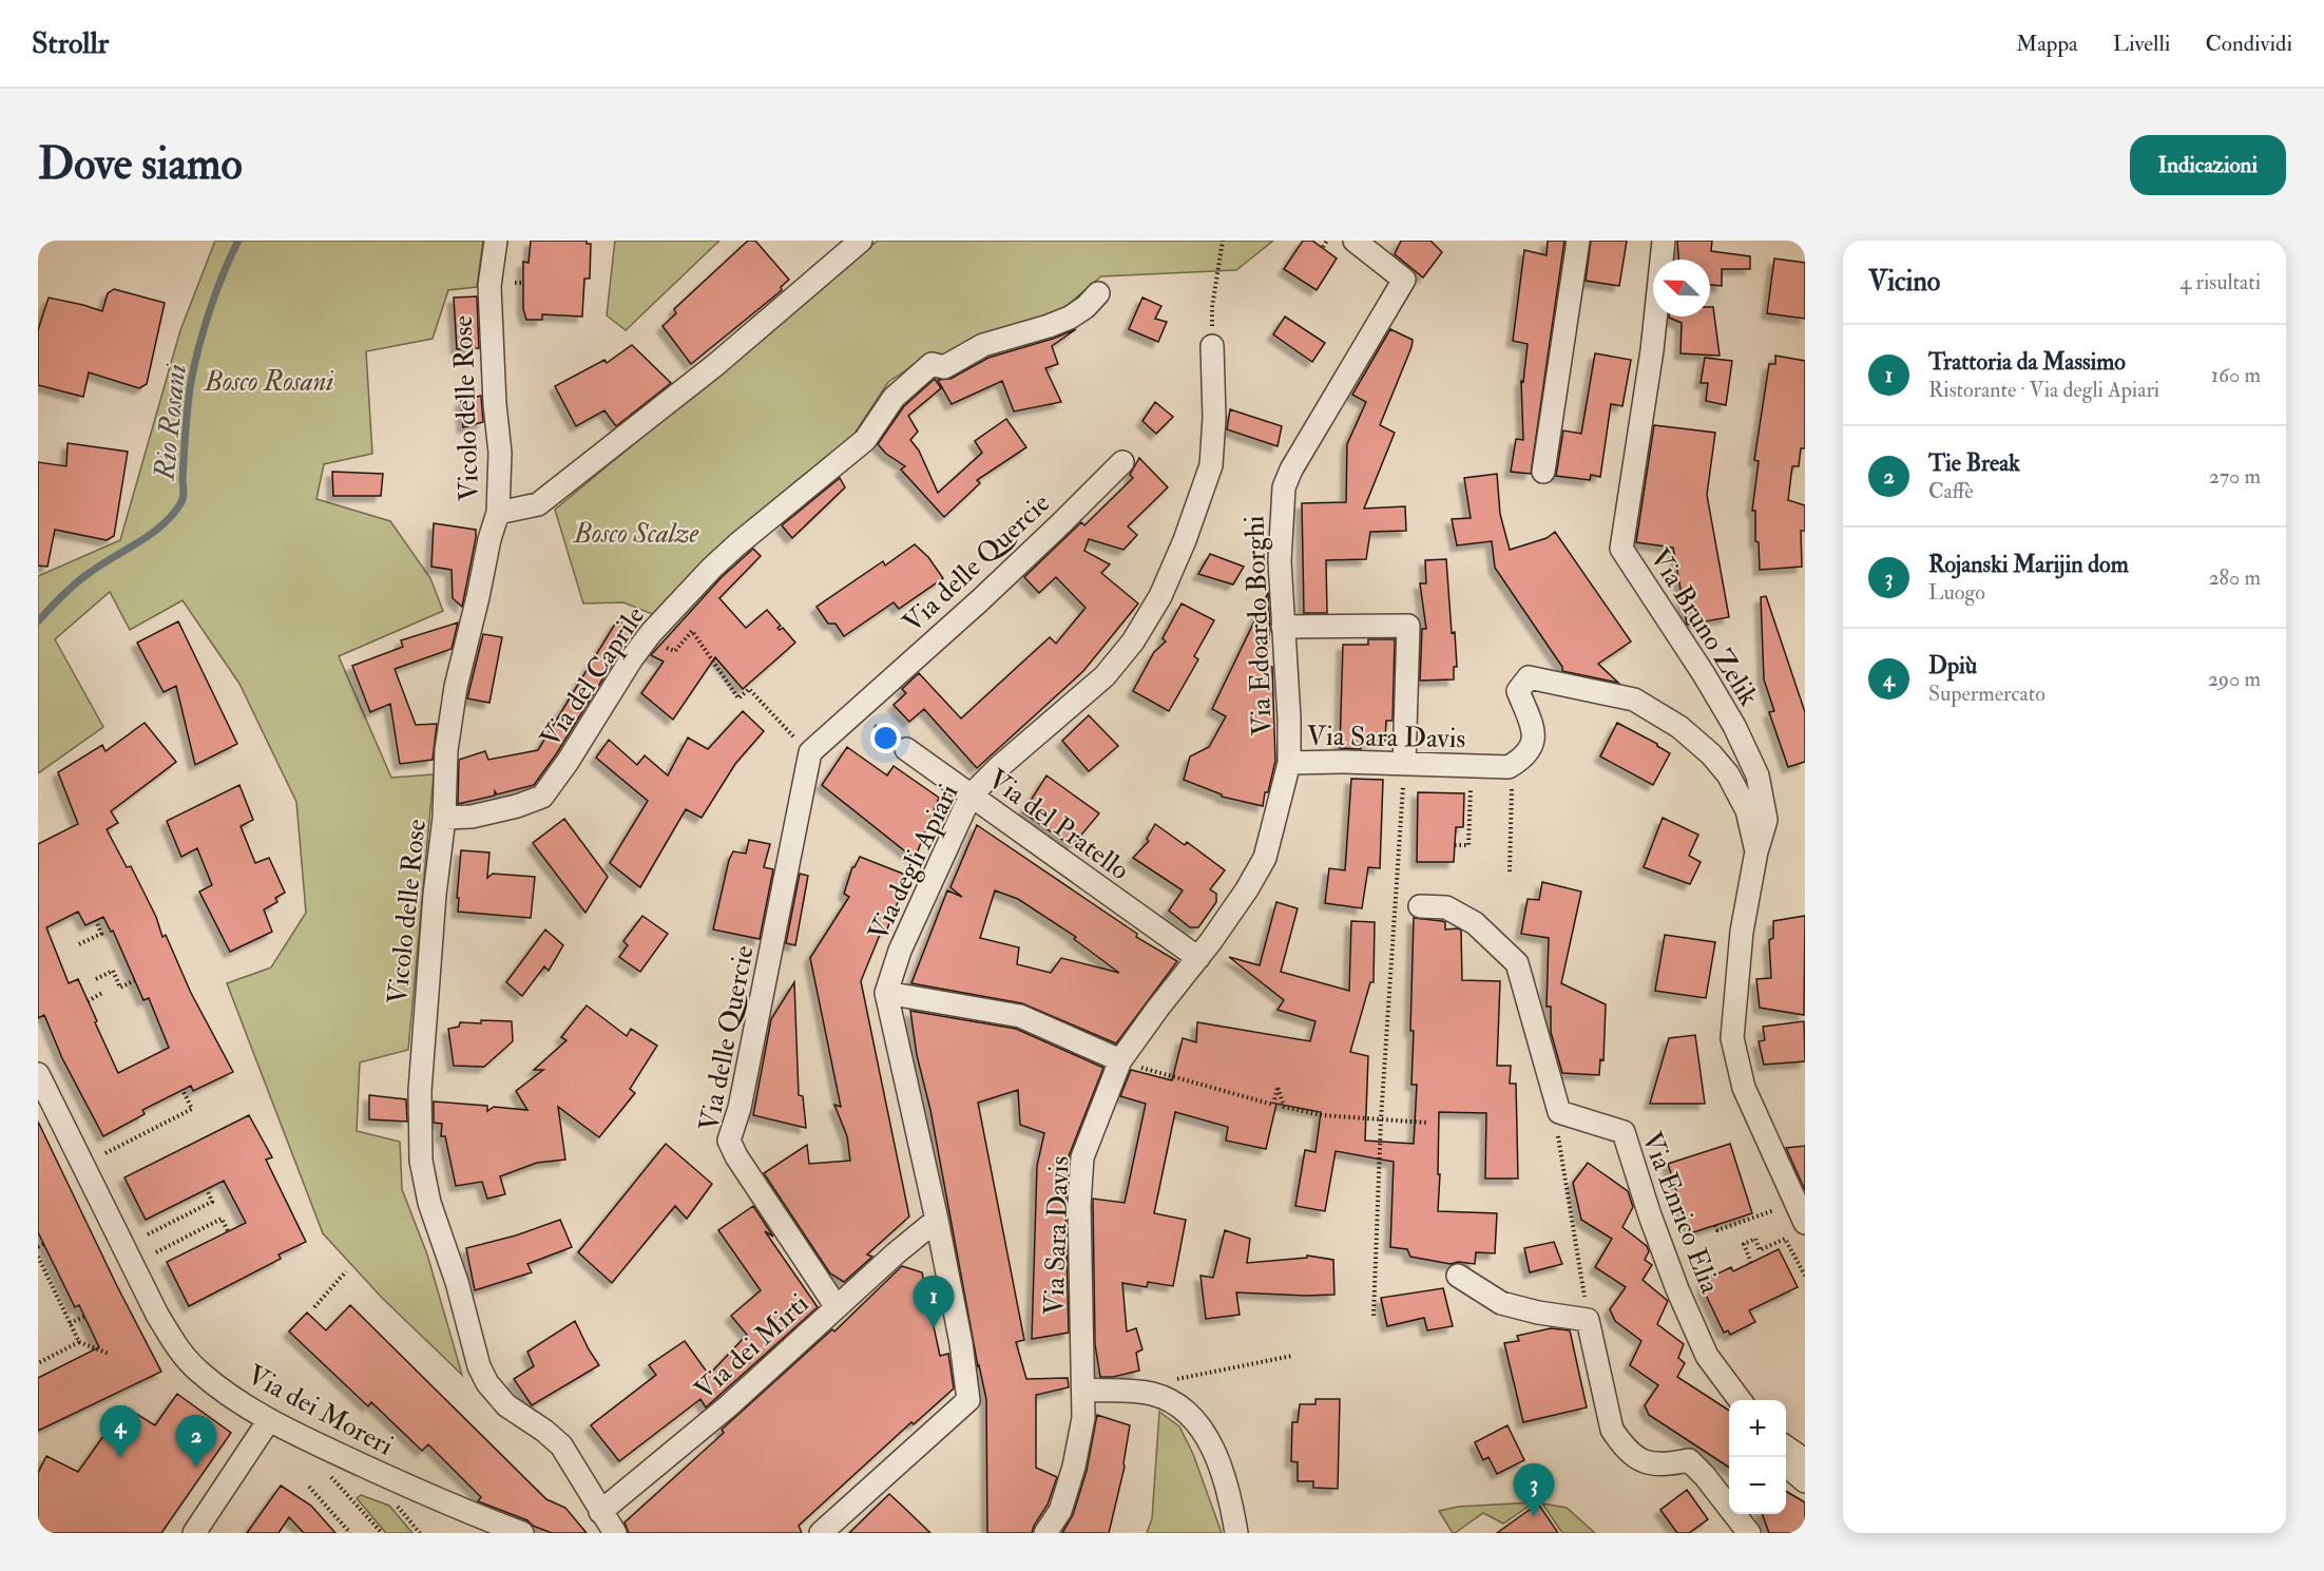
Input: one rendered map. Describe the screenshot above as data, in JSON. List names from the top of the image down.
{
  "streets": {
    "street": [
      "Vicolo delle Rose",
      "Via delle Quercie",
      "Via Edoardo Borghi",
      "Via Bruno Zelik",
      "Via del Caprile",
      "Via Sara Davis",
      "Via del Pratello",
      "Via degli Apiari",
      "Via Enrico Elia",
      "Via dei Mirti",
      "Via dei Moreri"
    ]
  },
  "crossings": [
    ["Vicolo delle Rose", "Via del Caprile"],
    ["Vicolo delle Rose", "Via dei Mirti"],
    ["Via delle Quercie", "Via dei Mirti"],
    ["Via Edoardo Borghi", "Via Sara Davis"],
    ["Via Sara Davis", "Via del Pratello"],
    ["Via del Pratello", "Via degli Apiari"]
  ],
  "water": ["Rio Rosani"],
  "parks": ["Bosco Rosani", "Bosco Scalze"],
  "north": "top left",
  "page": {
    "header": "Strollr",
    "nav": ["Mappa", "Livelli", "Condividi"],
    "buttons": "Indicazioni",
    "title": "Dove siamo",
    "heading": ["Vicino", "4 risultati"],
    "list": [
      {
        "mark": "1",
        "name": "Trattoria da Massimo",
        "note": "Ristorante · Via degli Apiari",
        "value": "160 m"
      },
      {
        "mark": "2",
        "name": "Tie Break",
        "note": "Caffè",
        "value": "270 m"
      },
      {
        "mark": "3",
        "name": "Rojanski Marijin dom",
        "note": "Luogo",
        "value": "280 m"
      },
      {
        "mark": "4",
        "name": "Dpiù",
        "note": "Supermercato",
        "value": "290 m"
      }
    ],
    "pins": [
      "1",
      "4",
      "2",
      "3"
    ],
    "map_buttons": ["+", "−"]
  }
}
